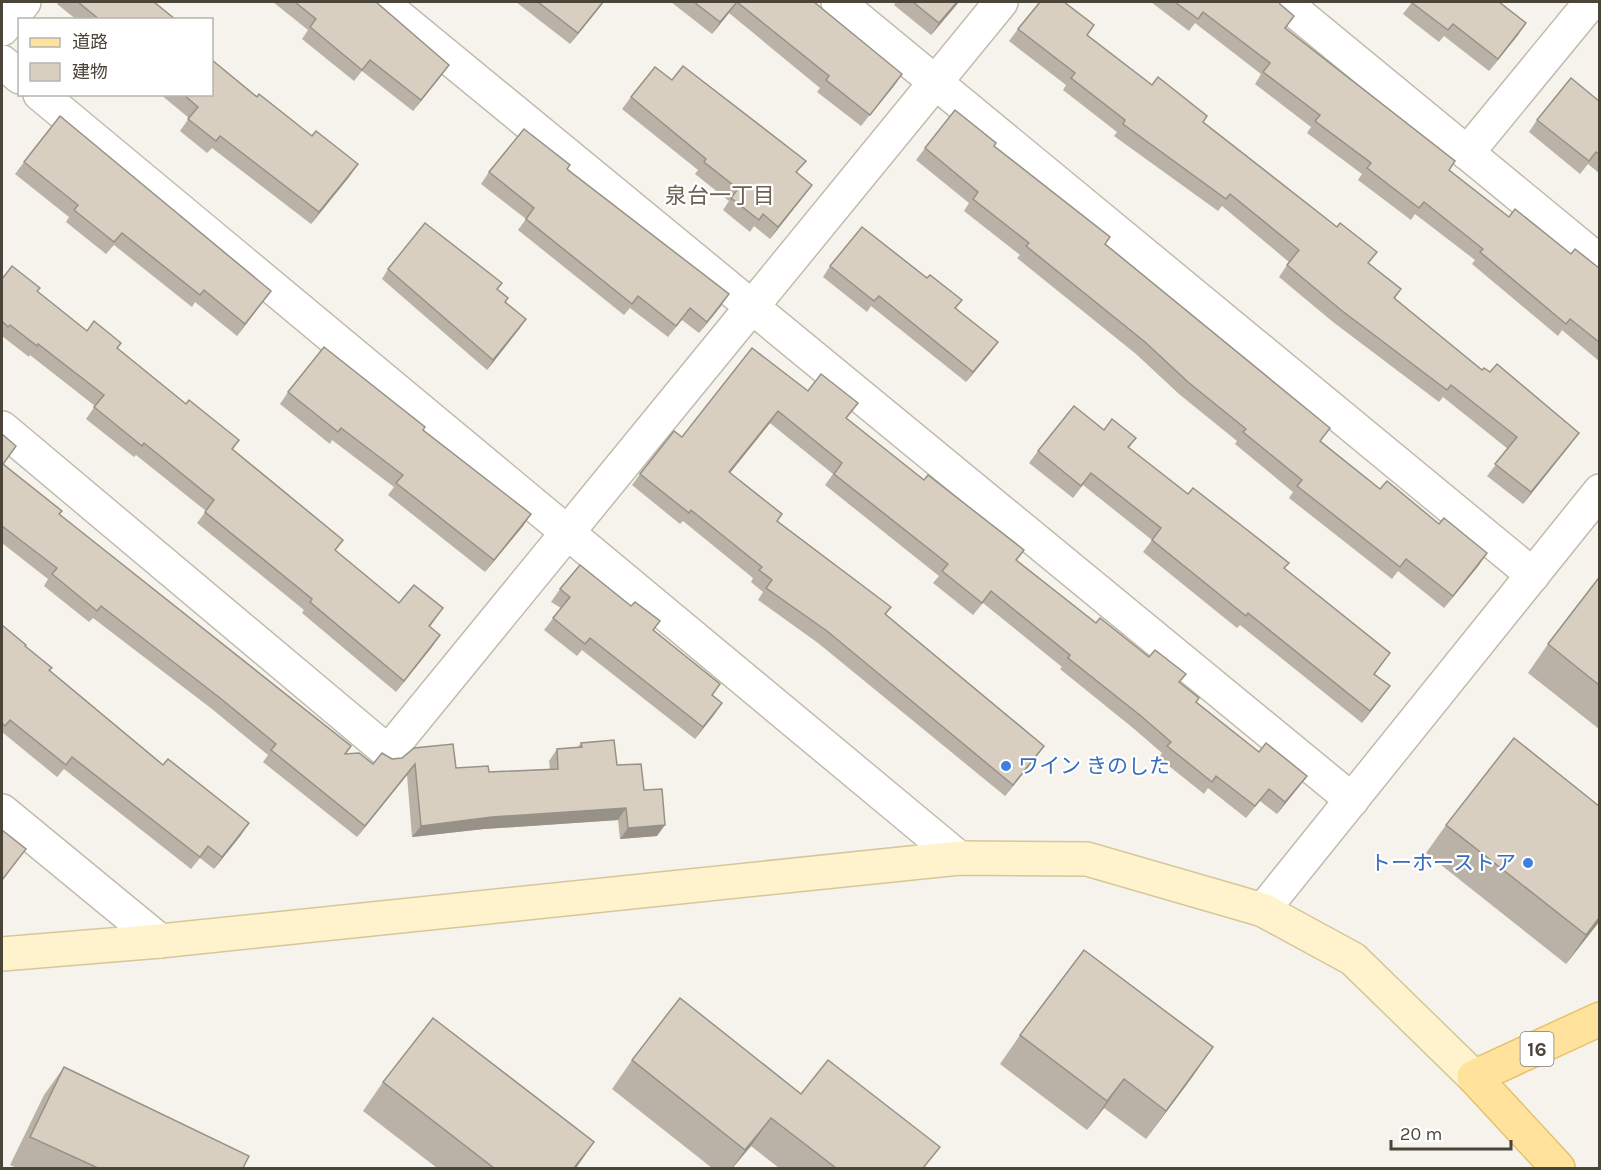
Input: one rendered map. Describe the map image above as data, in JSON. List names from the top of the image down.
{
  "streets": {
    "main road": ["16"]
  },
  "districts": ["泉台一丁目"],
  "places": ["ワイン きのした", "トーホーストア"],
  "legend": ["道路", "建物"],
  "scale_bar": "20 m"
}
